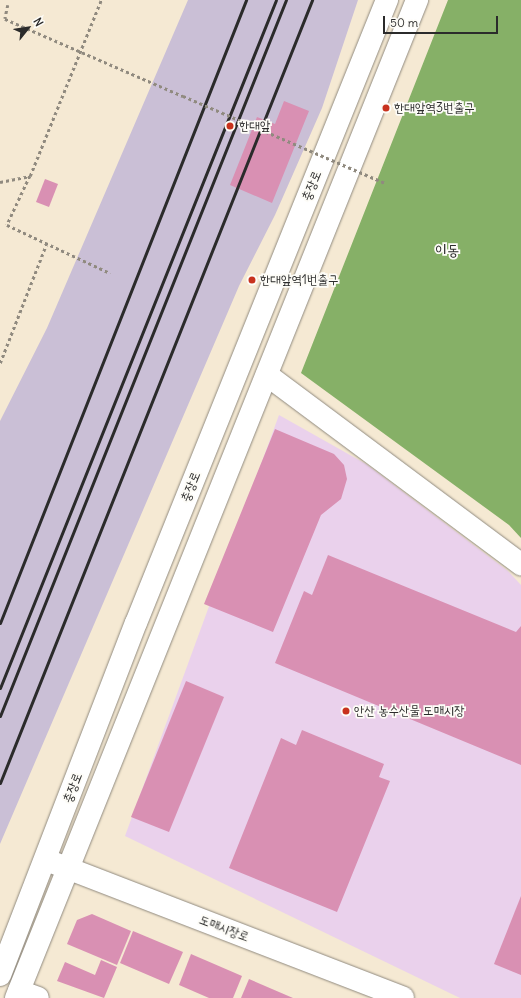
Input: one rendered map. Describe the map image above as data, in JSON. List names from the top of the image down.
{
  "streets": {
    "street": ["충장로", "도매시장로"]
  },
  "crossings": [
    ["충장로", "도매시장로"]
  ],
  "districts": ["이동"],
  "places": [
    "한대앞역3번출구",
    "한대앞",
    "한대앞역1번출구",
    "안산 농수산물 도매시장"
  ],
  "scale_bar": "50 m",
  "north": "top right"
}
